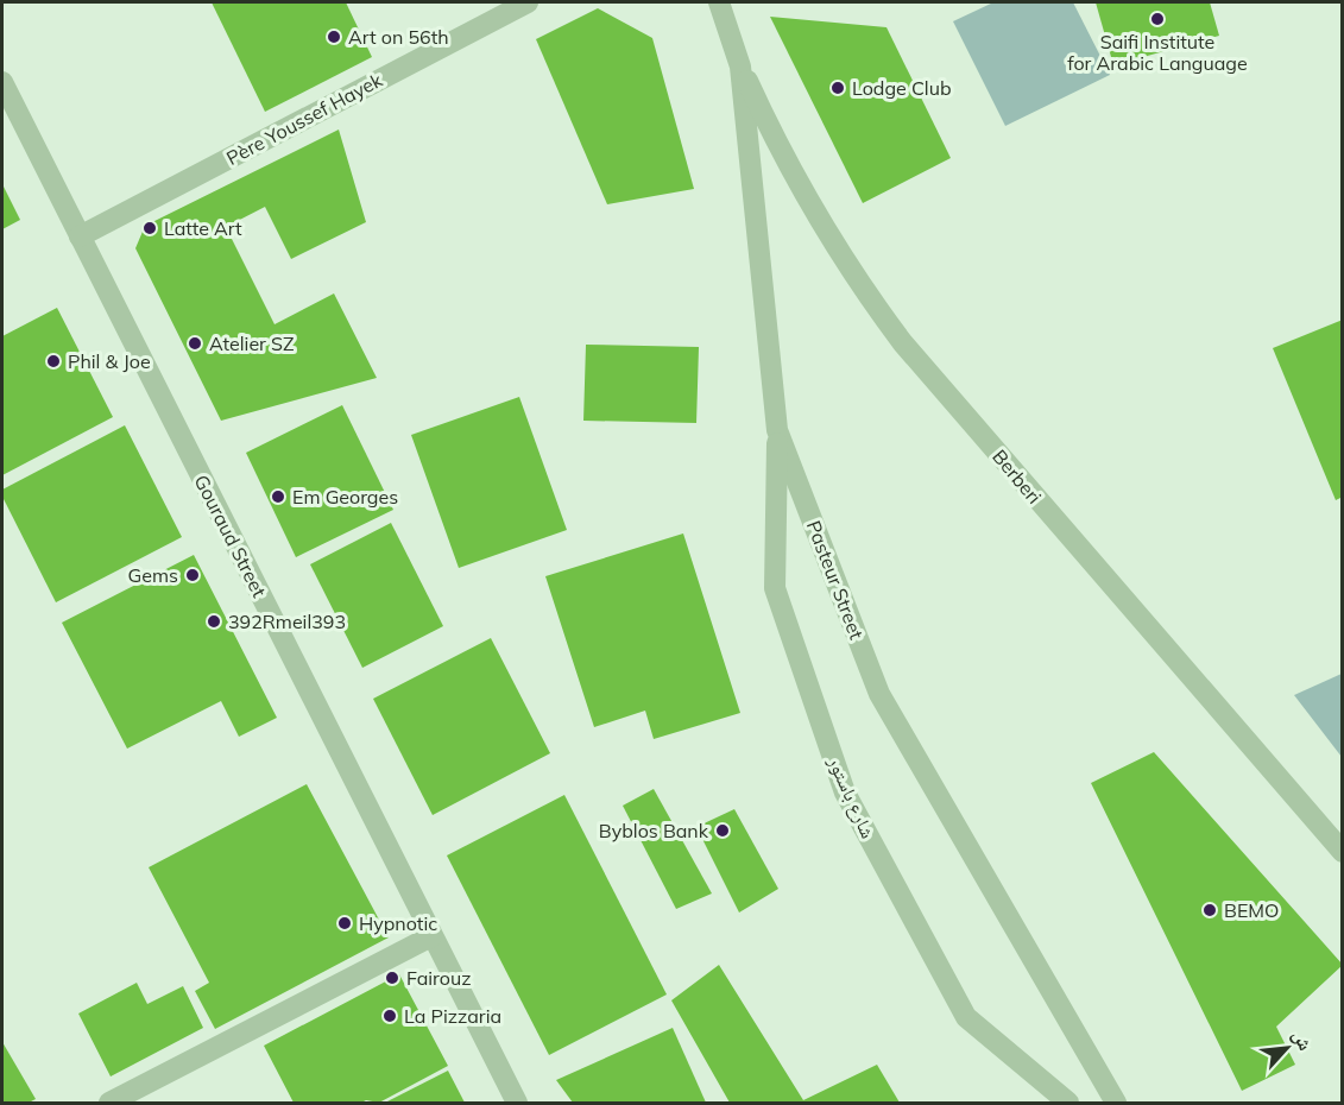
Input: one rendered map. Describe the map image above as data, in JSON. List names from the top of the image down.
{
  "streets": {
    "street": [
      "Père Youssef Hayek",
      "Berberi",
      "Gouraud Street",
      "Pasteur Street",
      "شارع باستور"
    ]
  },
  "crossings": [
    ["Père Youssef Hayek", "Gouraud Street"],
    ["Berberi", "Pasteur Street"],
    ["Pasteur Street", "شارع باستور"]
  ],
  "places": [
    "Saifi Institute for Arabic Language",
    "Art on 56th",
    "Lodge Club",
    "Latte Art",
    "Atelier SZ",
    "Phil & Joe",
    "Em Georges",
    "Gems",
    "392Rmeil393",
    "Byblos Bank",
    "BEMO",
    "Hypnotic",
    "Fairouz",
    "La Pizzaria"
  ],
  "north": "top right"
}
